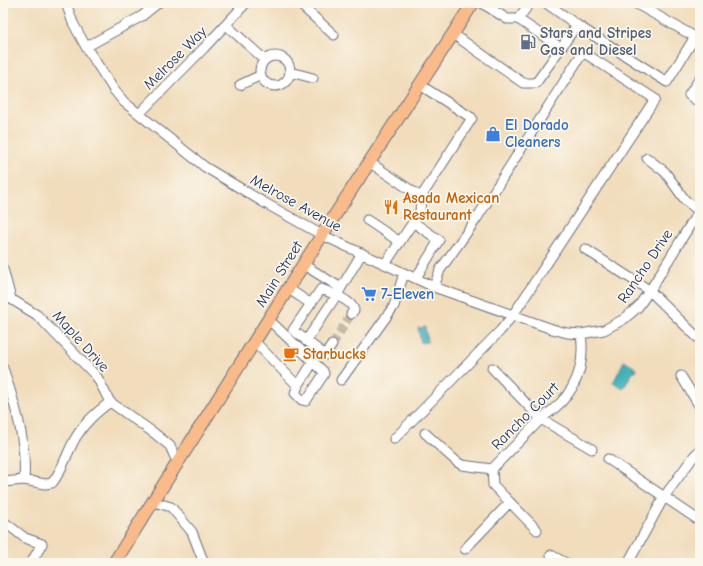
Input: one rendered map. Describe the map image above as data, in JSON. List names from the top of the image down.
{
  "streets": {
    "main road": ["Main Street"],
    "street": [
      "Melrose Way",
      "Melrose Avenue",
      "Rancho Drive",
      "Maple Drive",
      "Rancho Court"
    ]
  },
  "crossings": [
    ["Melrose Way", "Melrose Avenue"],
    ["Melrose Avenue", "Rancho Drive"],
    ["Melrose Avenue", "Main Street"],
    ["Melrose Avenue", "Rancho Court"],
    ["Rancho Drive", "Rancho Court"],
    ["Main Street", "Maple Drive"]
  ],
  "places": {
    "fuel station": ["Stars and Stripes Gas and Diesel"],
    "shop": ["El Dorado Cleaners"],
    "restaurant": ["Asada Mexican Restaurant"],
    "supermarket": ["7-Eleven"],
    "cafe": ["Starbucks"]
  }
}
